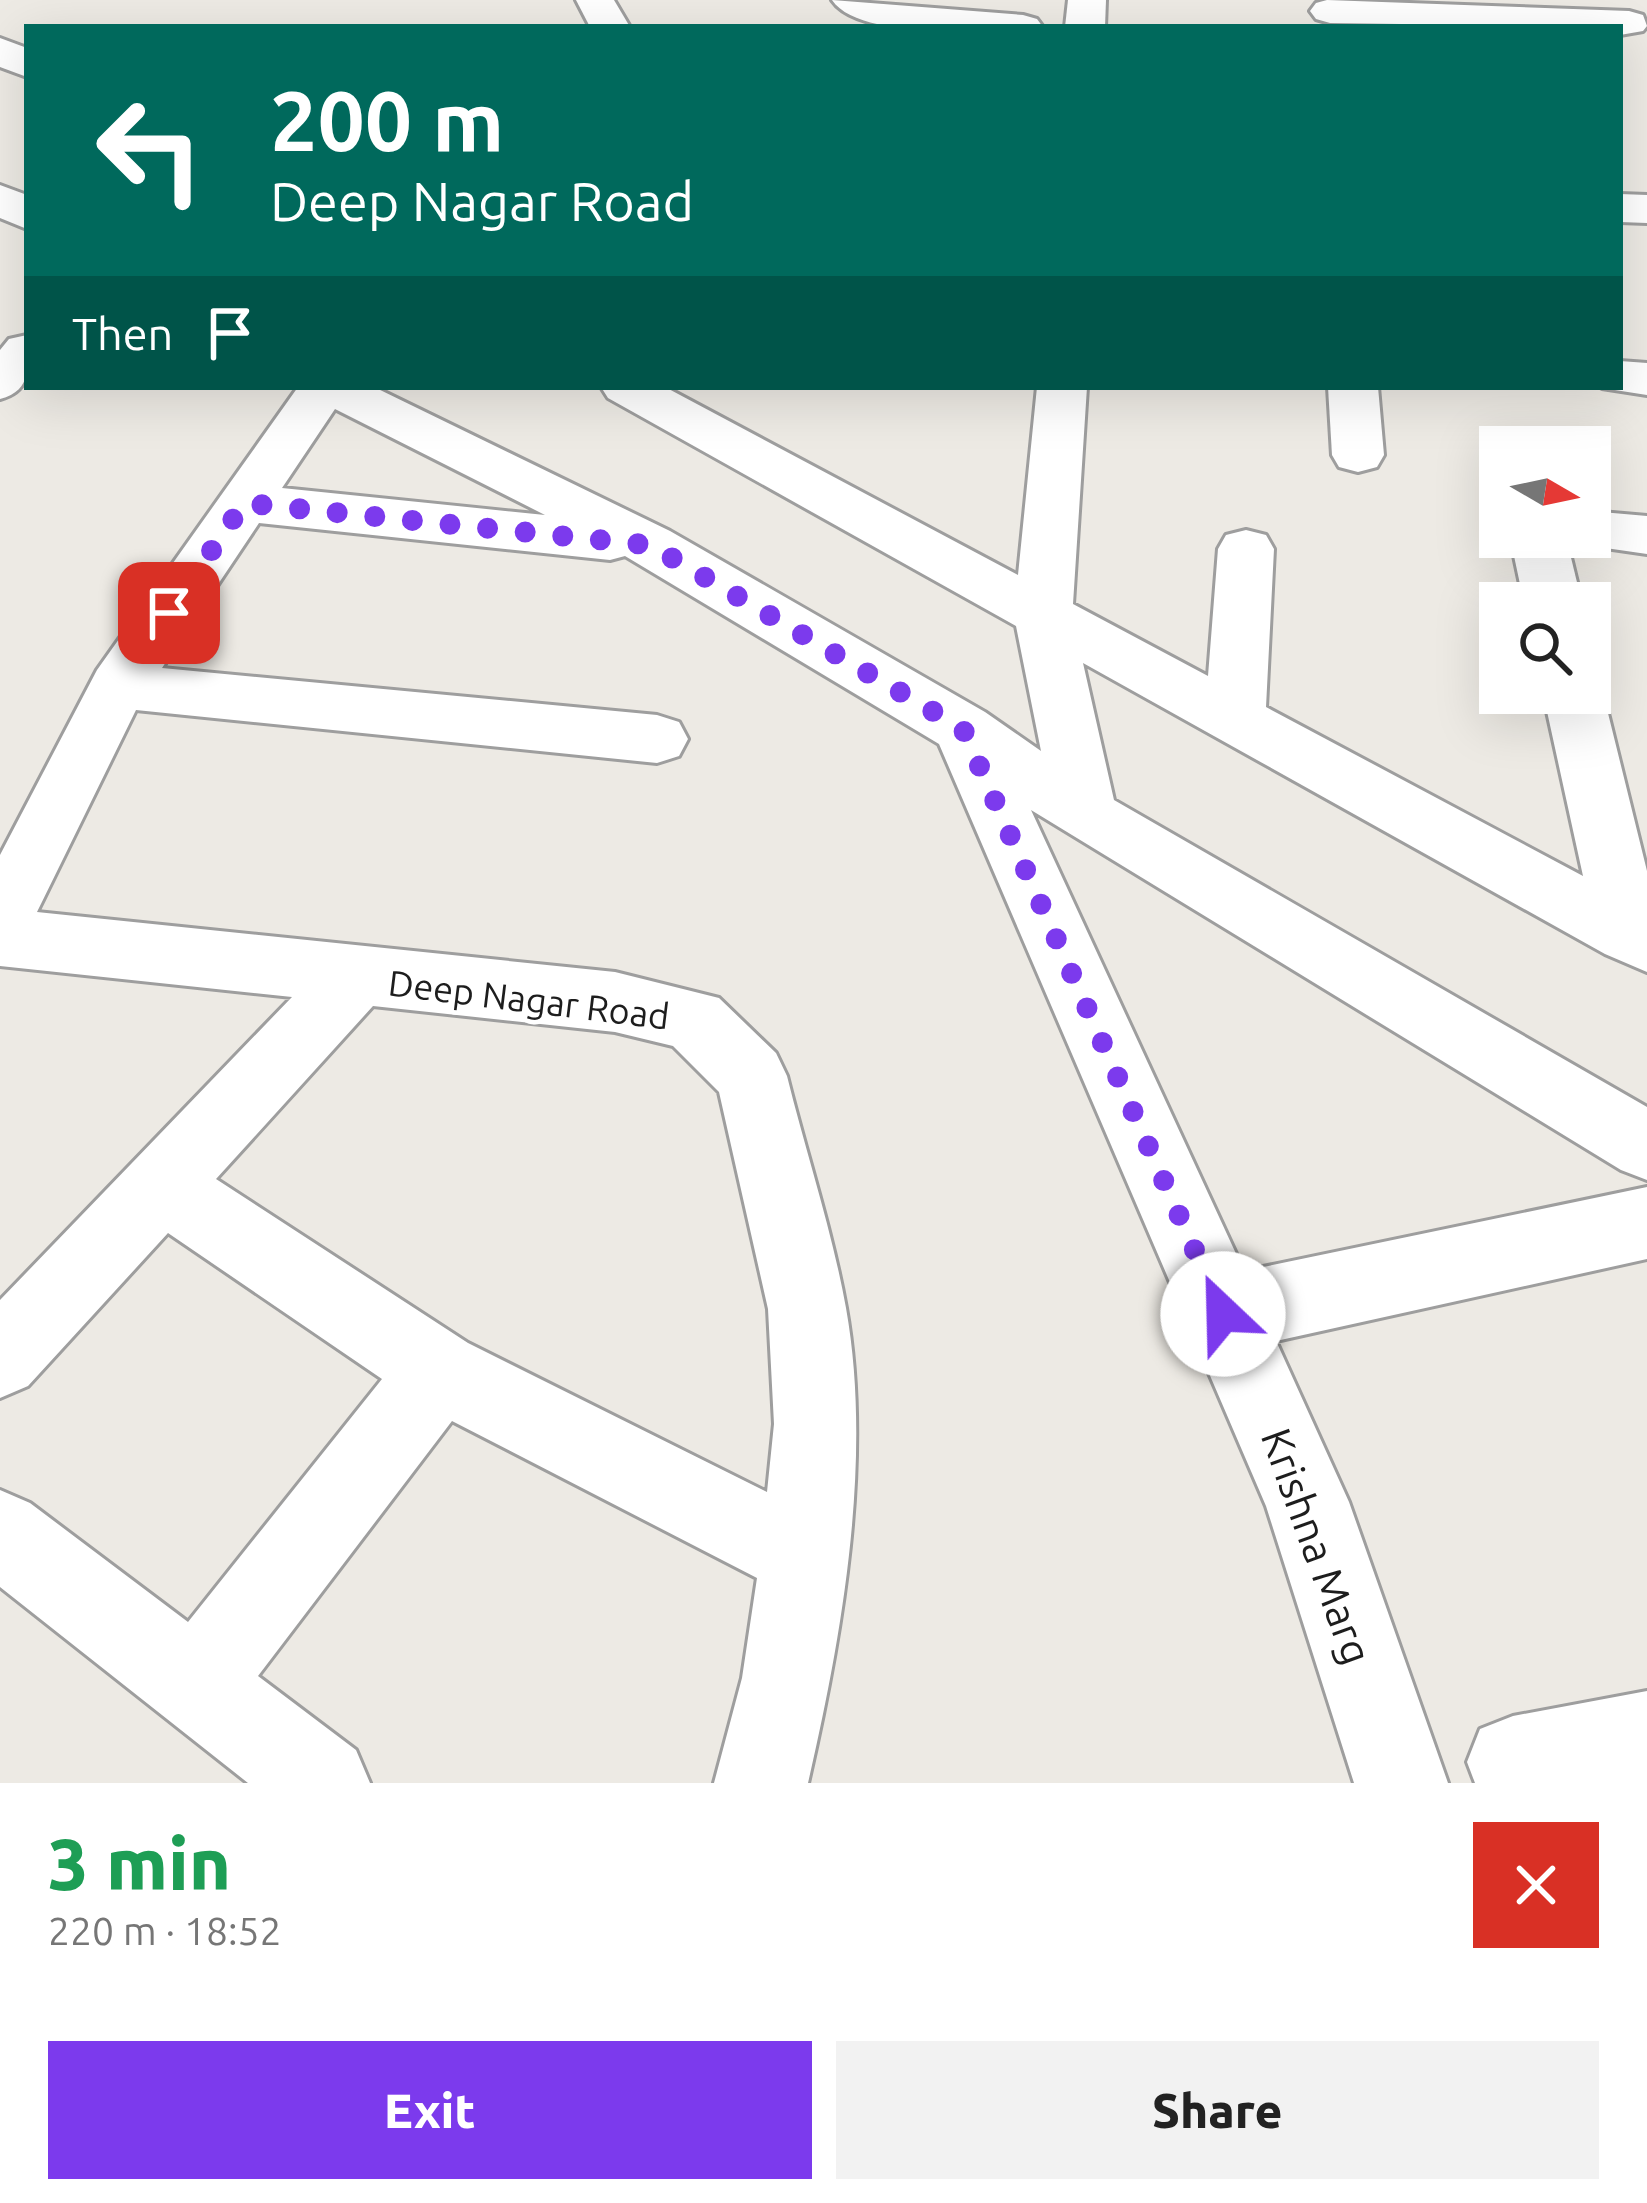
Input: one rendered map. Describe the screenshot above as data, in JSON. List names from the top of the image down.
{
  "streets": {
    "street": ["Deep Nagar Road", "Krishna Marg"]
  },
  "north": "right",
  "page": {
    "turn": ["200 m", "Deep Nagar Road"],
    "then": "Then",
    "heading": ["3 min", "220 m · 18:52"],
    "buttons": ["Exit", "Share"]
  }
}
